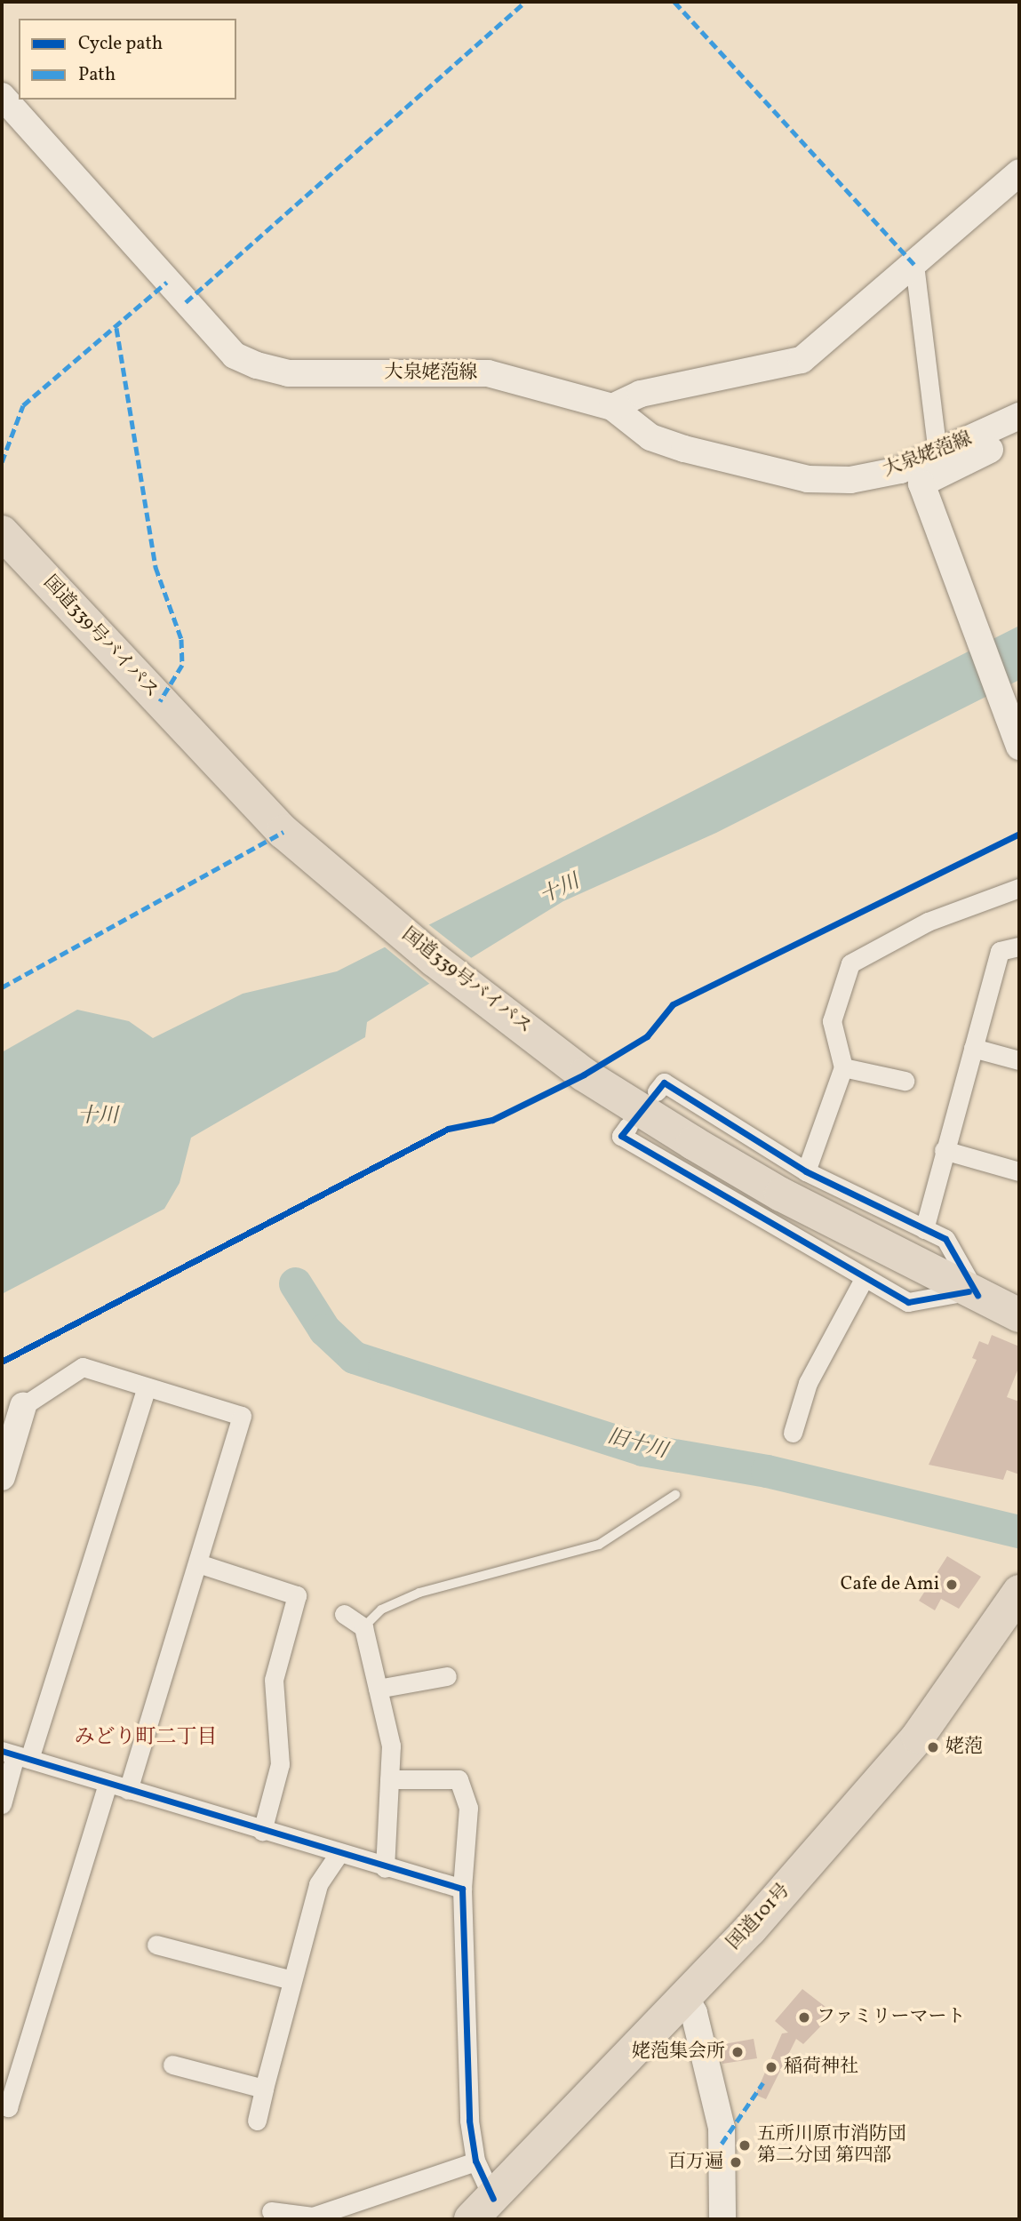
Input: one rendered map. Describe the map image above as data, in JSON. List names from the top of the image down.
{
  "streets": {
    "highway": ["国道339号バイパス", "国道101号"],
    "main road": ["大泉姥萢線"]
  },
  "districts": ["みどり町二丁目"],
  "water": ["十川", "旧十川"],
  "places": [
    "Cafe de Ami",
    "姥萢",
    "ファミリーマート",
    "姥萢集会所",
    "稲荷神社",
    "五所川原市消防団 第二分団 第四部",
    "百万遍"
  ],
  "legend": ["Cycle path", "Path"]
}
